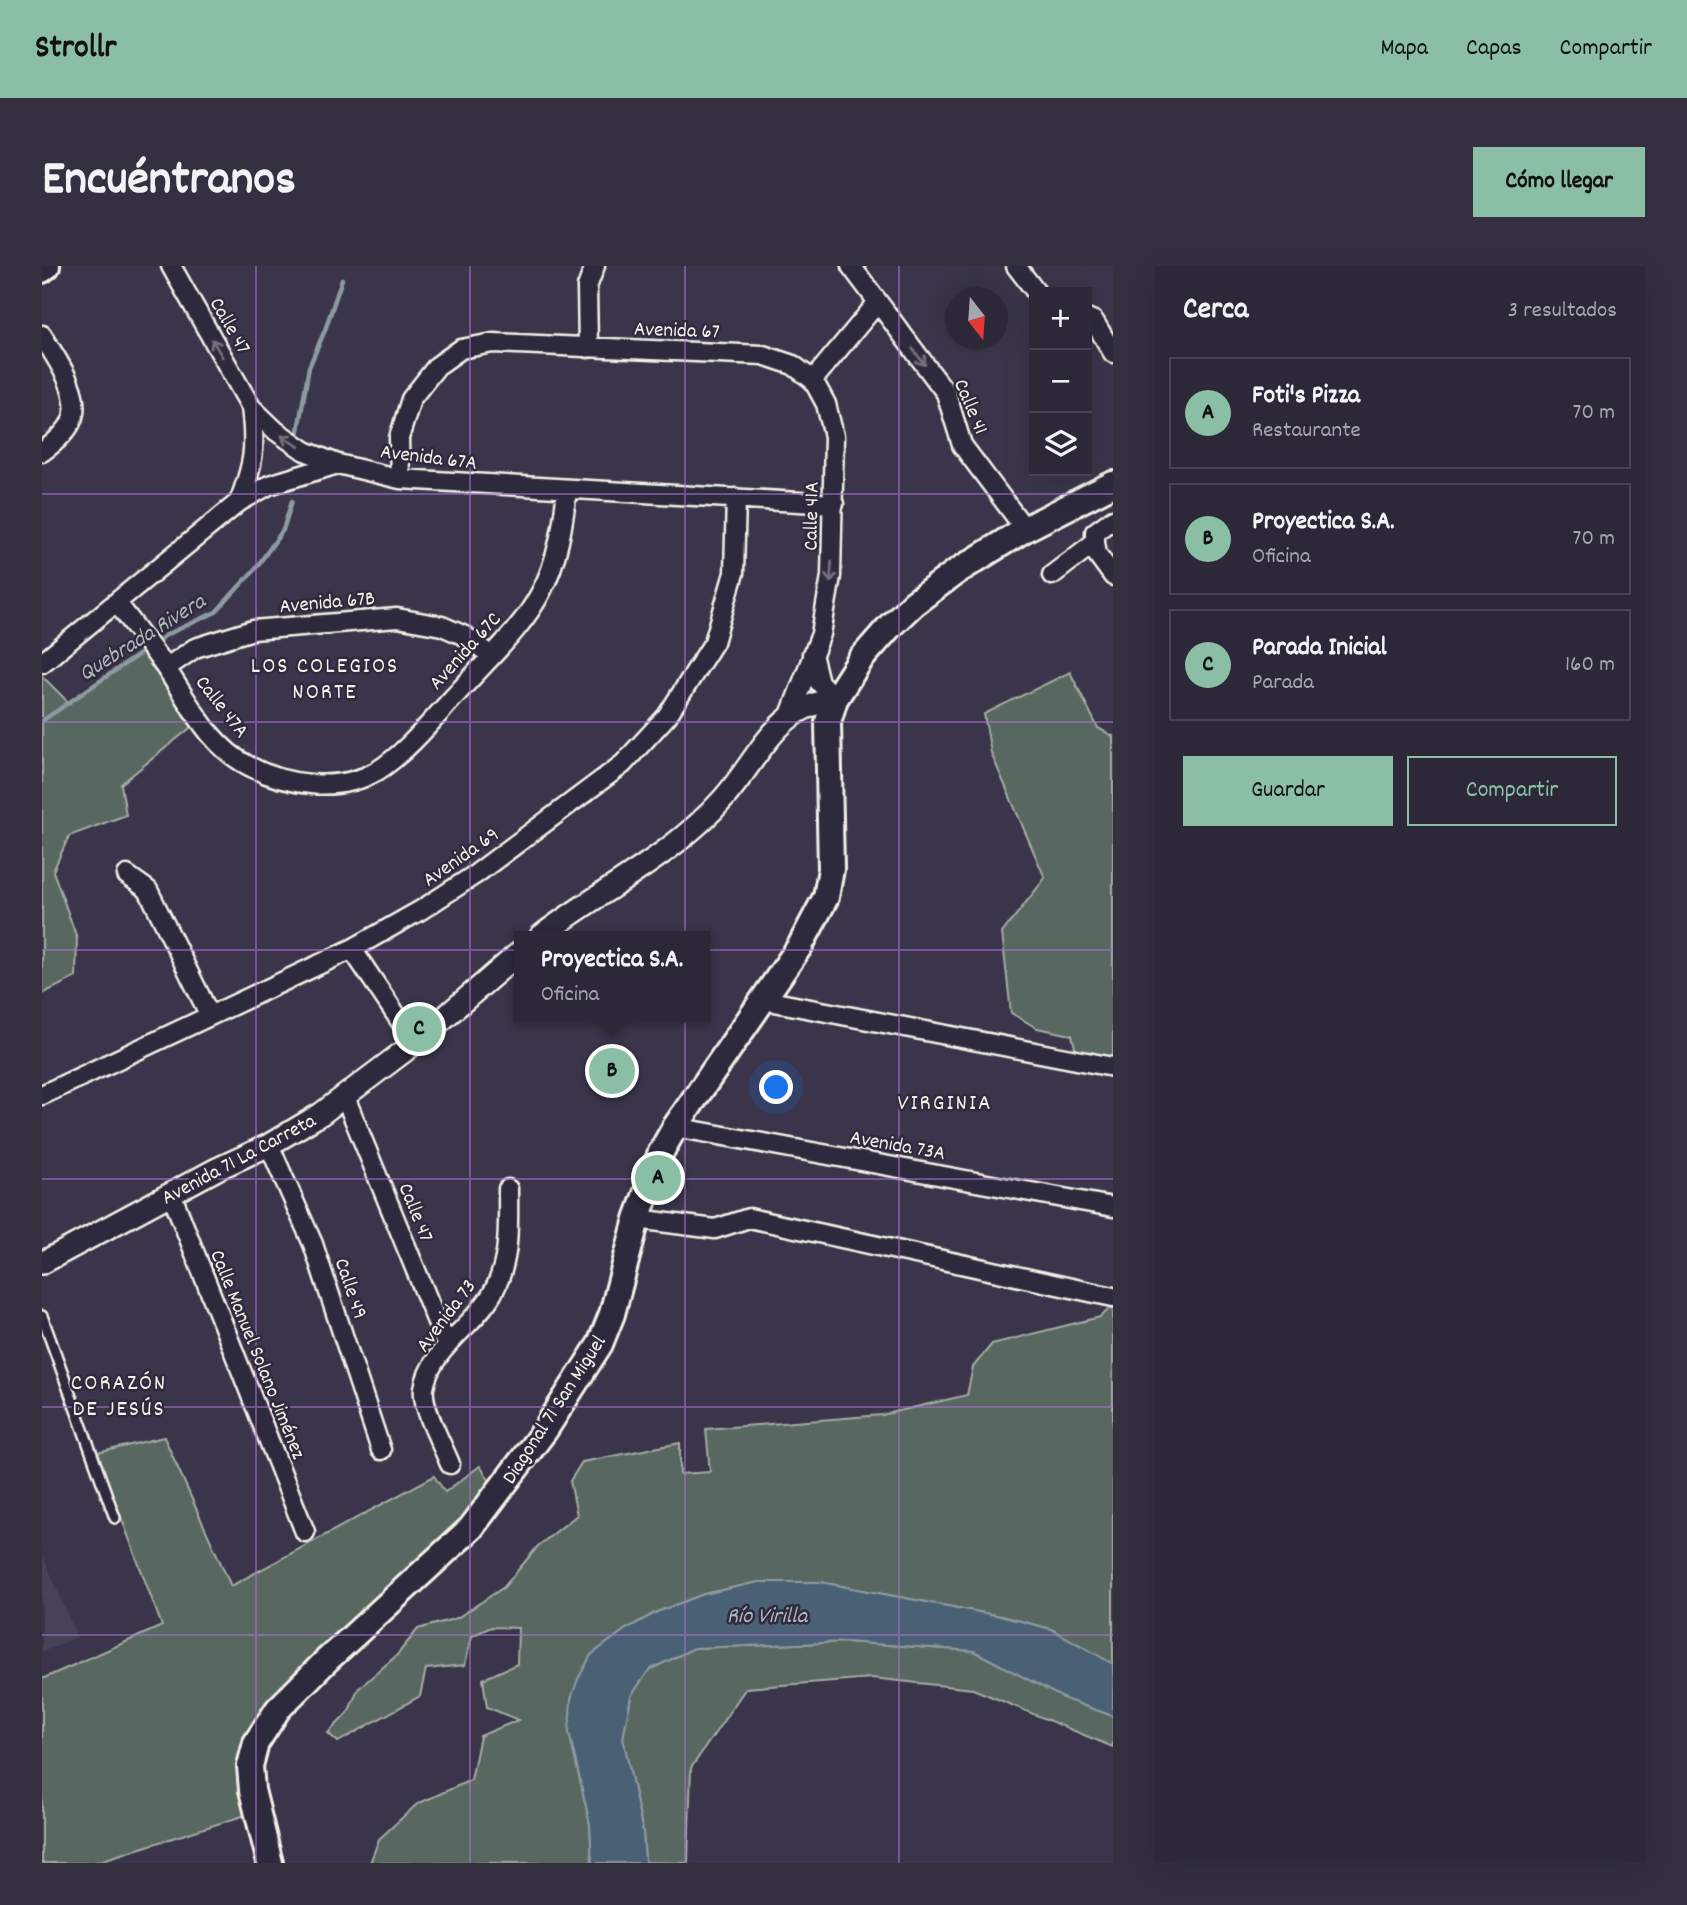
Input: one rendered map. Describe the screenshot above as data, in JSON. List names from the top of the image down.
{
  "streets": {
    "main road": ["Diagonal 71 San Miguel"],
    "street": [
      "Calle 47",
      "Avenida 67",
      "Calle 41",
      "Avenida 67A",
      "Calle 41A",
      "Avenida 67B",
      "Avenida 67C",
      "Calle 47A",
      "Avenida 69",
      "Avenida 73A",
      "Avenida 71 La Carreta",
      "Calle 49",
      "Avenida 73",
      "Calle Manuel Solano Jiménez"
    ]
  },
  "crossings": [
    ["Calle 47", "Avenida 67A"],
    ["Calle 47", "Avenida 71 La Carreta"],
    ["Calle 47", "Avenida 73"],
    ["Avenida 67", "Avenida 67A"],
    ["Avenida 67", "Calle 41A"],
    ["Avenida 67A", "Calle 41A"],
    ["Avenida 67A", "Avenida 67C"],
    ["Avenida 67A", "Avenida 69"],
    ["Avenida 67B", "Avenida 67C"],
    ["Avenida 67B", "Calle 47A"],
    ["Avenida 67C", "Calle 47A"],
    ["Avenida 73A", "Diagonal 71 San Miguel"],
    ["Avenida 71 La Carreta", "Calle 49"],
    ["Avenida 71 La Carreta", "Calle Manuel Solano Jiménez"]
  ],
  "one_way": ["Calle 47", "Calle 41", "Calle 41A"],
  "districts": ["LOS COLEGIOS NORTE", "VIRGINIA", "CORAZÓN DE JESÚS"],
  "water": ["Quebrada Rivera", "Río Virilla"],
  "north": "bottom",
  "page": {
    "header": "Strollr",
    "nav": ["Mapa", "Capas", "Compartir"],
    "title": "Encuéntranos",
    "buttons": [
      "Cómo llegar",
      ["Guardar", "Compartir"]
    ],
    "heading": ["Cerca", "3 resultados"],
    "map_buttons": ["+", "−"],
    "list": [
      {
        "mark": "A",
        "name": "Foti's Pizza",
        "note": "Restaurante",
        "value": "70 m"
      },
      {
        "mark": "B",
        "name": "Proyectica S.A.",
        "note": "Oficina",
        "value": "70 m"
      },
      {
        "mark": "C",
        "name": "Parada Inicial",
        "note": "Parada",
        "value": "160 m"
      }
    ],
    "popup": ["Proyectica S.A.", "Oficina"],
    "pins": ["C", "B", "A"]
  }
}
